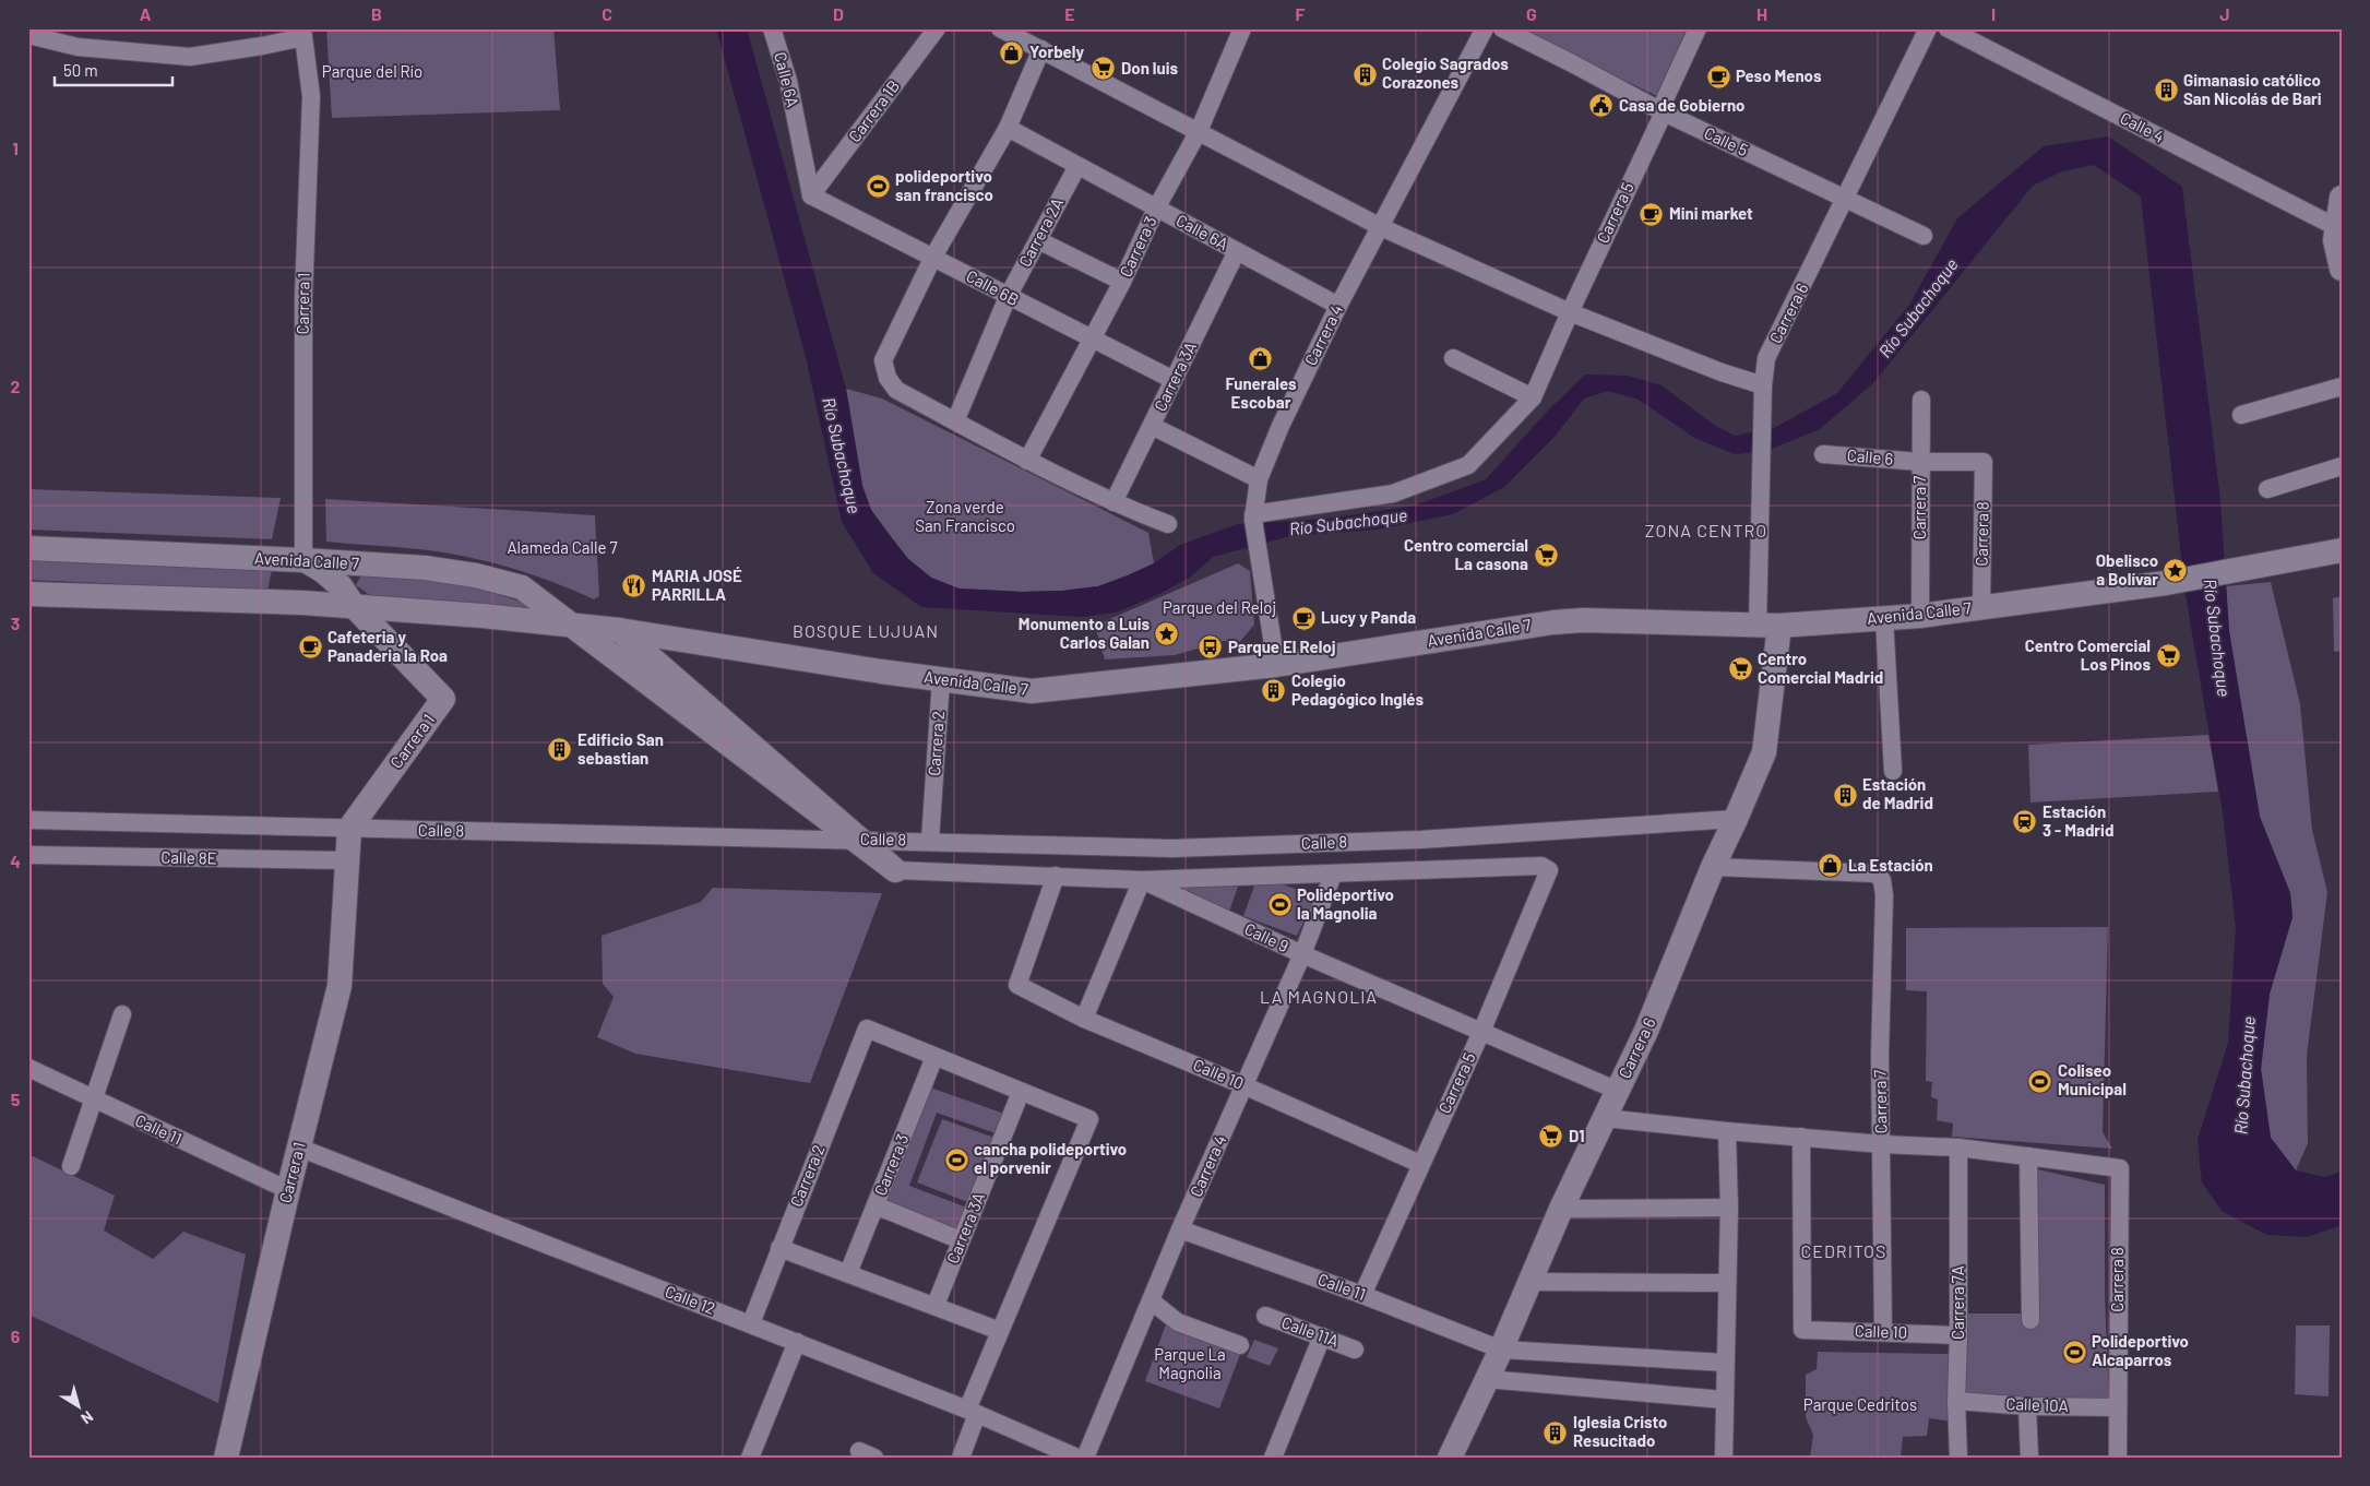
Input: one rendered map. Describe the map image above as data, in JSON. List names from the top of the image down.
{
  "streets": {
    "main road": ["Carrera 1", "Carrera 6", "Avenida Calle 7"],
    "street": [
      "Calle 6A",
      "Carrera 1B",
      "Calle 4",
      "Calle 5",
      "Carrera 5",
      "Carrera 2A",
      "Carrera 3",
      "Calle 6B",
      "Carrera 4",
      "Carrera 3A",
      "Calle 6",
      "Carrera 7",
      "Carrera 8",
      "Carrera 2",
      "Calle 8",
      "Calle 8E",
      "Calle 9",
      "Calle 10",
      "Calle 11",
      "Calle 12",
      "Carrera 7A",
      "Calle 11A",
      "Calle 10A"
    ]
  },
  "crossings": [
    ["Calle 6A", "Carrera 1B"],
    ["Calle 6A", "Carrera 2A"],
    ["Calle 6A", "Carrera 3"],
    ["Calle 6A", "Calle 6B"],
    ["Calle 6A", "Carrera 4"],
    ["Calle 6A", "Carrera 3A"],
    ["Carrera 1B", "Calle 6B"],
    ["Calle 5", "Carrera 5"],
    ["Calle 5", "Carrera 6"],
    ["Carrera 5", "Carrera 4"],
    ["Carrera 5", "Calle 9"],
    ["Carrera 5", "Calle 10"],
    ["Carrera 5", "Calle 11"],
    ["Carrera 2A", "Calle 6B"],
    ["Carrera 3", "Calle 6B"],
    ["Carrera 3", "Carrera 2"],
    ["Calle 6B", "Carrera 3A"],
    ["Carrera 1", "Avenida Calle 7"],
    ["Carrera 1", "Calle 8"],
    ["Carrera 1", "Calle 8E"],
    ["Carrera 1", "Calle 11"],
    ["Carrera 1", "Calle 12"],
    ["Carrera 6", "Carrera 7"],
    ["Carrera 6", "Avenida Calle 7"],
    ["Carrera 6", "Calle 8"],
    ["Carrera 6", "Calle 9"],
    ["Carrera 6", "Calle 11"],
    ["Carrera 4", "Avenida Calle 7"],
    ["Carrera 4", "Calle 9"],
    ["Carrera 4", "Calle 10"],
    ["Carrera 4", "Calle 11"],
    ["Calle 6", "Carrera 7"],
    ["Calle 6", "Carrera 8"],
    ["Carrera 7", "Avenida Calle 7"],
    ["Carrera 7", "Calle 10"],
    ["Carrera 8", "Avenida Calle 7"],
    ["Carrera 8", "Calle 10A"],
    ["Avenida Calle 7", "Carrera 2"],
    ["Avenida Calle 7", "Calle 9"],
    ["Carrera 2", "Calle 8"],
    ["Carrera 2", "Calle 12"],
    ["Calle 9", "Calle 10"],
    ["Calle 10", "Carrera 7A"],
    ["Carrera 7A", "Calle 10A"]
  ],
  "districts": [
    "ZONA CENTRO",
    "BOSQUE LUJUAN",
    "LA MAGNOLIA",
    "CEDRITOS"
  ],
  "water": ["Río Subachoque"],
  "parks": [
    "Parque del Río",
    "Zona verde San Francisco",
    "Alameda Calle 7",
    "Parque del Reloj",
    "Parque La Magnolia",
    "Parque Cedritos"
  ],
  "places": {
    "shop": ["Yorbely", "Funerales Escobar", "La Estación"],
    "supermarket": [
      "Don luis",
      "Centro comercial La casona",
      "Centro Comercial Los Pinos",
      "Centro Comercial Madrid",
      "D1"
    ],
    "building": [
      "Colegio Sagrados Corazones",
      "Gimanasio católico San Nicolás de Bari",
      "Colegio Pedagógico Inglés",
      "Edificio San sebastian",
      "Estación de Madrid",
      "Iglesia Cristo Resucitado"
    ],
    "cafe": [
      "Peso Menos",
      "Mini market",
      "Lucy y Panda",
      "Cafeteria y Panaderia la Roa"
    ],
    "public building": ["Casa de Gobierno"],
    "sports": [
      "polideportivo san francisco",
      "Polideportivo la Magnolia",
      "Coliseo Municipal",
      "cancha polideportivo el porvenir",
      "Polideportivo Alcaparros"
    ],
    "place": ["Obelisco a Bolívar", "Monumento a Luis Carlos Galan"],
    "restaurant": ["MARIA JOSÉ PARRILLA"],
    "bus stop": ["Parque El Reloj"],
    "station": ["Estación 3 - Madrid"]
  },
  "scale_bar": "50 m",
  "north": "bottom right",
  "grid": {
    "columns": [
      "A",
      "B",
      "C",
      "D",
      "E",
      "F",
      "G",
      "H",
      "I",
      "J"
    ],
    "rows": [
      "1",
      "2",
      "3",
      "4",
      "5",
      "6"
    ]
  }
}
